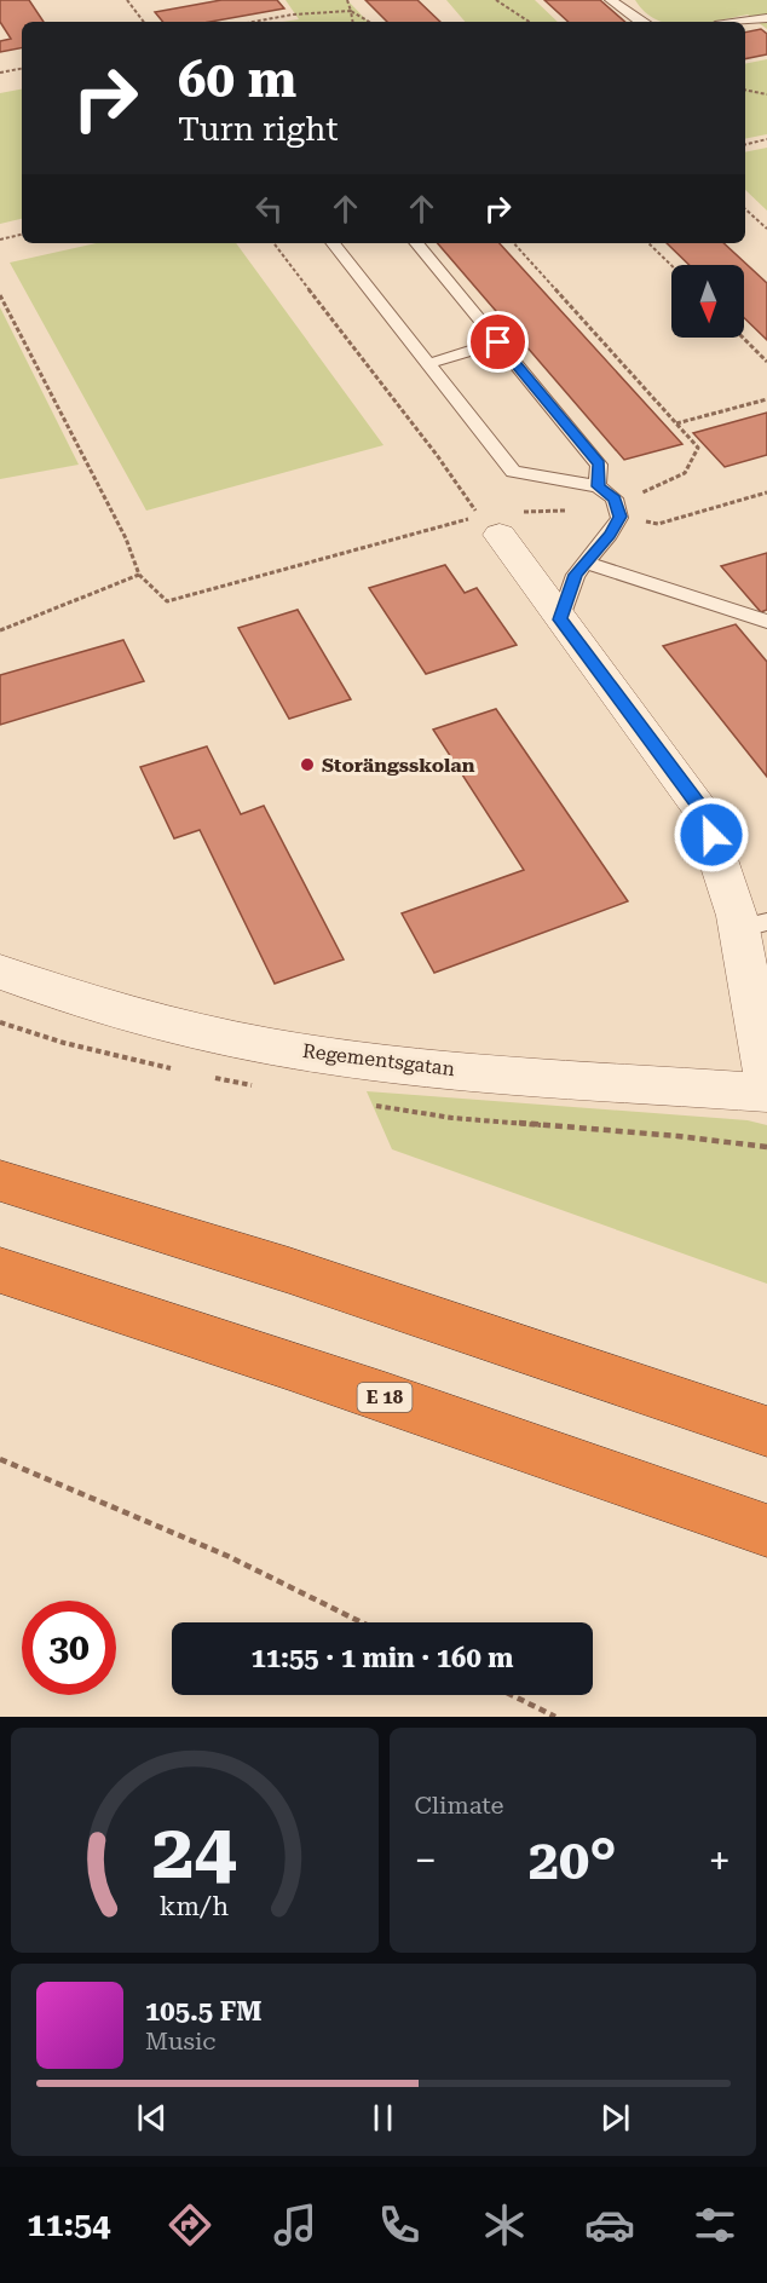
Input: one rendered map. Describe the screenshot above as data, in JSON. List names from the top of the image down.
{
  "streets": {
    "highway": ["E 18"],
    "street": ["Regementsgatan"]
  },
  "places": ["Storängsskolan"],
  "north": "bottom",
  "page": {
    "turn": ["60 m", "Turn right"],
    "limit": "30",
    "trip": "11:55 · 1 min · 160 m",
    "tile": "Climate",
    "heat": ["−", "20°", "+"],
    "song": ["105.5 FM", "Music"],
    "tabs": "11:54",
    "gauge": ["24", "km/h"]
  }
}
